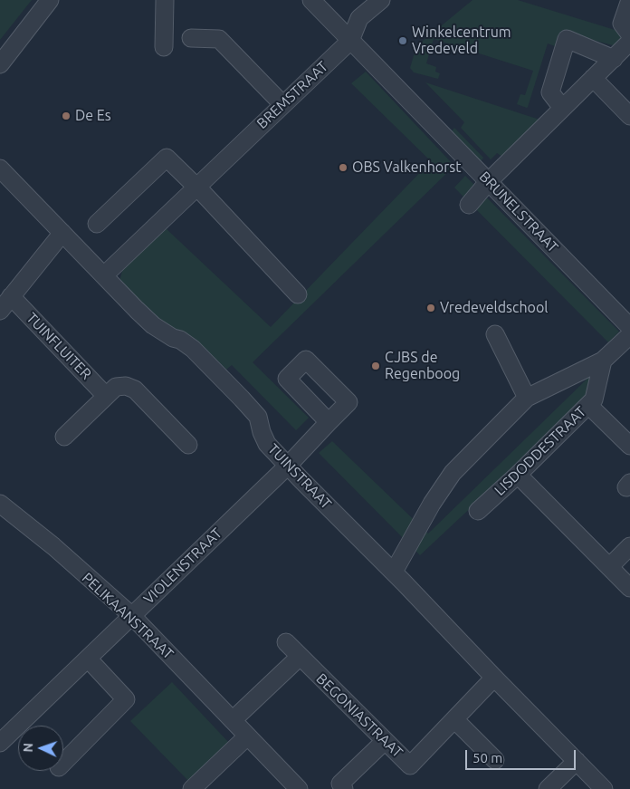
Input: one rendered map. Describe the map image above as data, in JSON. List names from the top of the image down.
{
  "streets": {
    "street": [
      "BREMSTRAAT",
      "BRUNELSTRAAT",
      "TUINFLUITER",
      "LISDODDESTRAAT",
      "TUINSTRAAT",
      "VIOLENSTRAAT",
      "PELIKAANSTRAAT",
      "BEGONIASTRAAT"
    ]
  },
  "crossings": [
    ["BREMSTRAAT", "BRUNELSTRAAT"],
    ["BREMSTRAAT", "TUINSTRAAT"],
    ["TUINSTRAAT", "VIOLENSTRAAT"],
    ["TUINSTRAAT", "BEGONIASTRAAT"],
    ["VIOLENSTRAAT", "PELIKAANSTRAAT"]
  ],
  "places": [
    "Winkelcentrum Vredeveld",
    "De Es",
    "OBS Valkenhorst",
    "Vredeveldschool",
    "CJBS de Regenboog"
  ],
  "scale_bar": "50 m",
  "north": "left"
}
